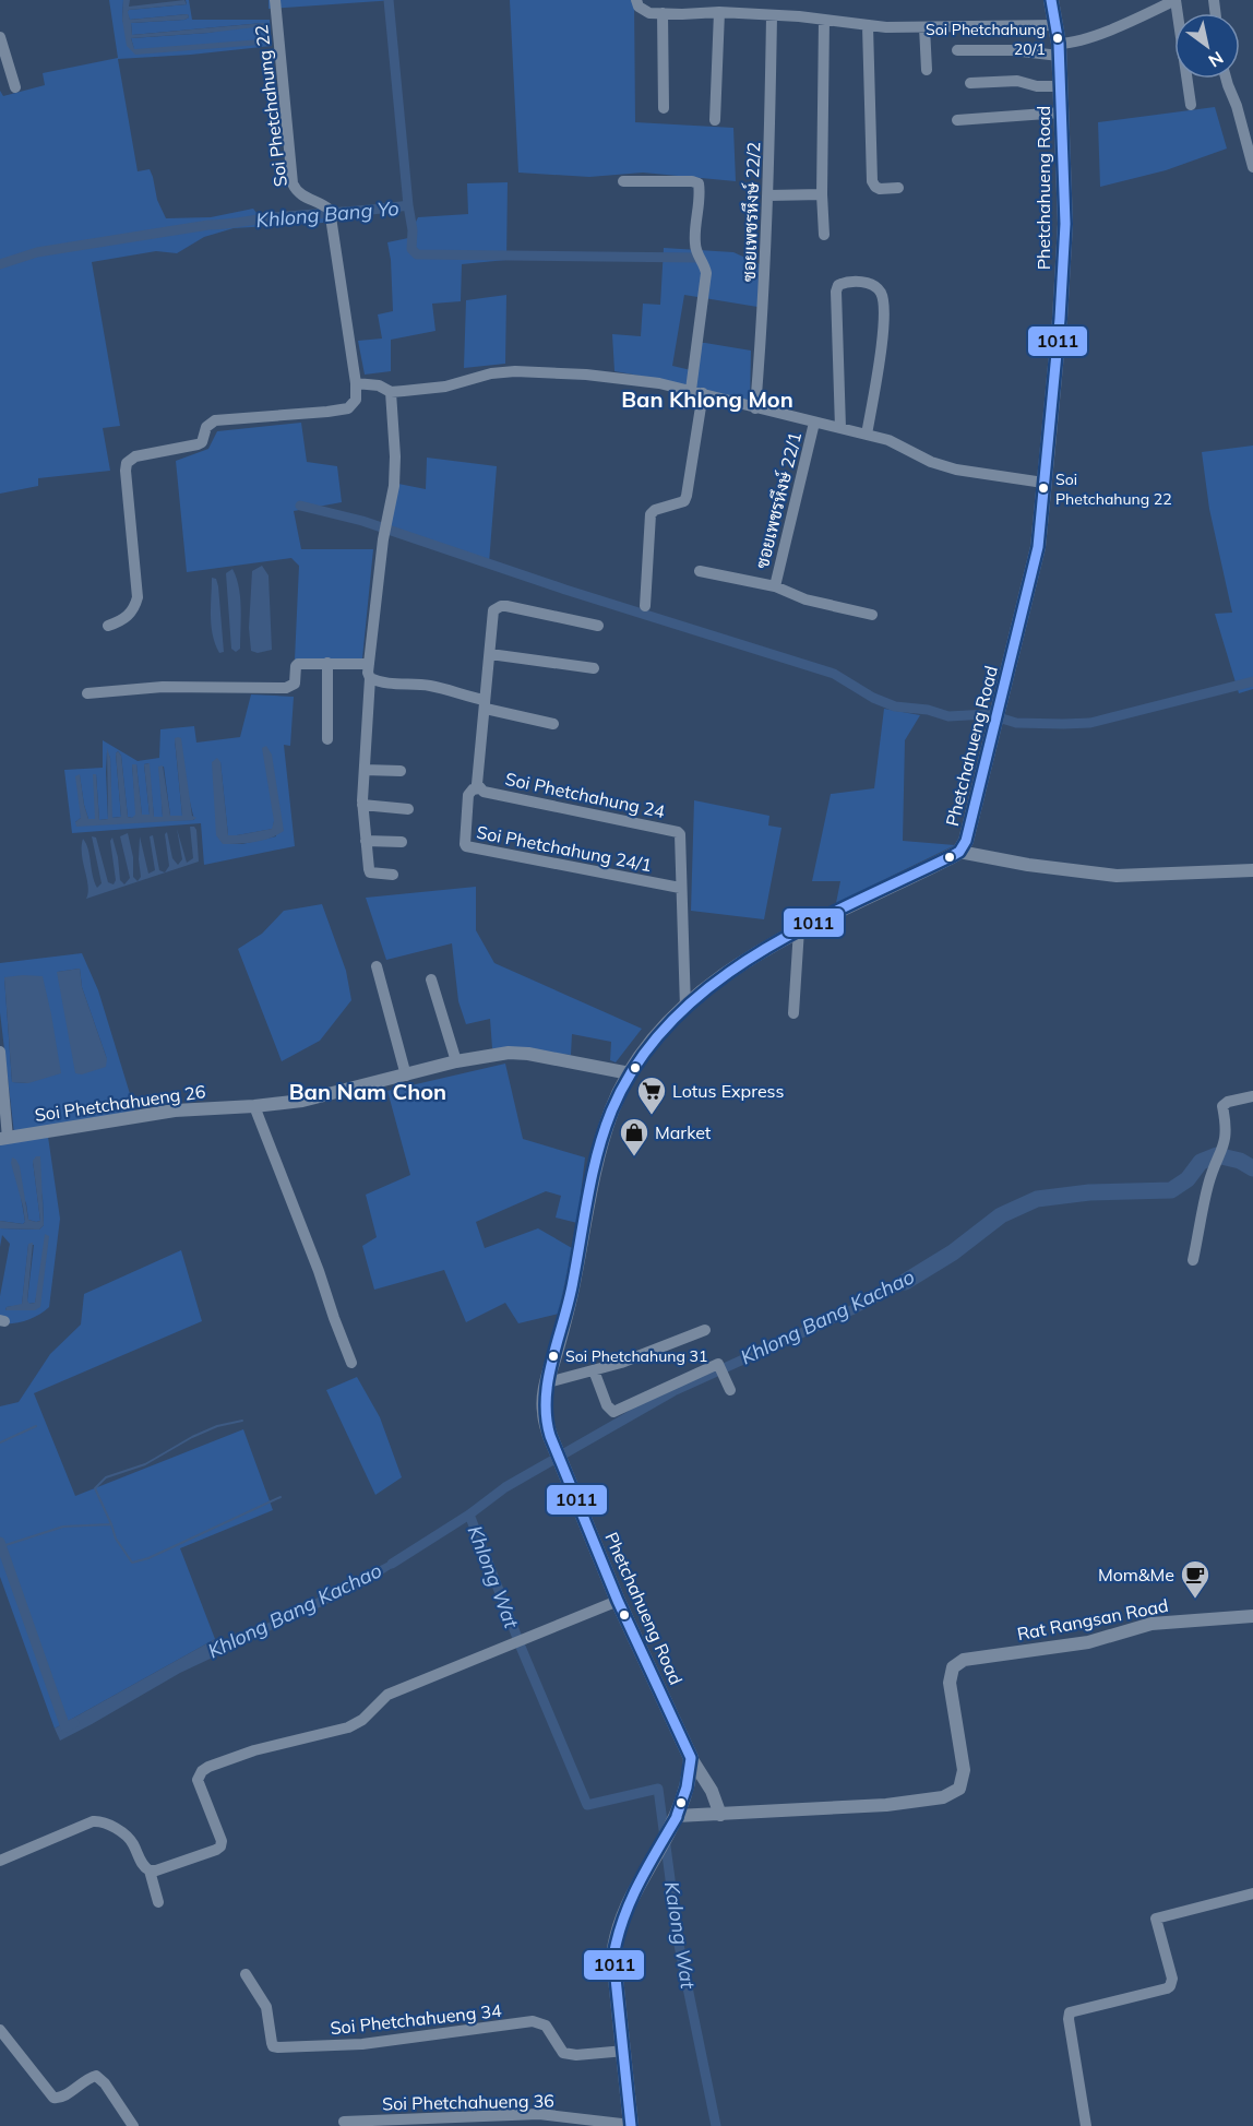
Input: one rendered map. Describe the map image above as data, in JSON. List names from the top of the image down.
{
  "streets": {
    "main road": ["Phetchahueng Road"],
    "street": [
      "Soi Phetchahung 22",
      "ซอยเพชรหึงษ์ 22/2",
      "ซอยเพชรหึงษ์ 22/1",
      "Soi Phetchahung 24",
      "Soi Phetchahung 24/1",
      "Soi Phetchahueng 26",
      "Rat Rangsan Road",
      "Soi Phetchahueng 34",
      "Soi Phetchahueng 36"
    ]
  },
  "crossings": [
    ["Phetchahueng Road", "Soi Phetchahung 24"],
    ["Phetchahueng Road", "Soi Phetchahueng 26"],
    ["Soi Phetchahung 24", "Soi Phetchahung 24/1"]
  ],
  "districts": ["Ban Khlong Mon", "Ban Nam Chon"],
  "water": [
    "Khlong Bang Yo",
    "Khlong Bang Kachao",
    "Khlong Wat",
    "Kalong Wat"
  ],
  "places": {
    "other": ["Soi Phetchahung 20/1", "Soi Phetchahung 22", "Soi Phetchahung 31"],
    "supermarket": ["Lotus Express"],
    "shop": ["Market"],
    "cafe": ["Mom&Me"]
  },
  "lines": ["transit line 1011"],
  "north": "bottom right"
}
